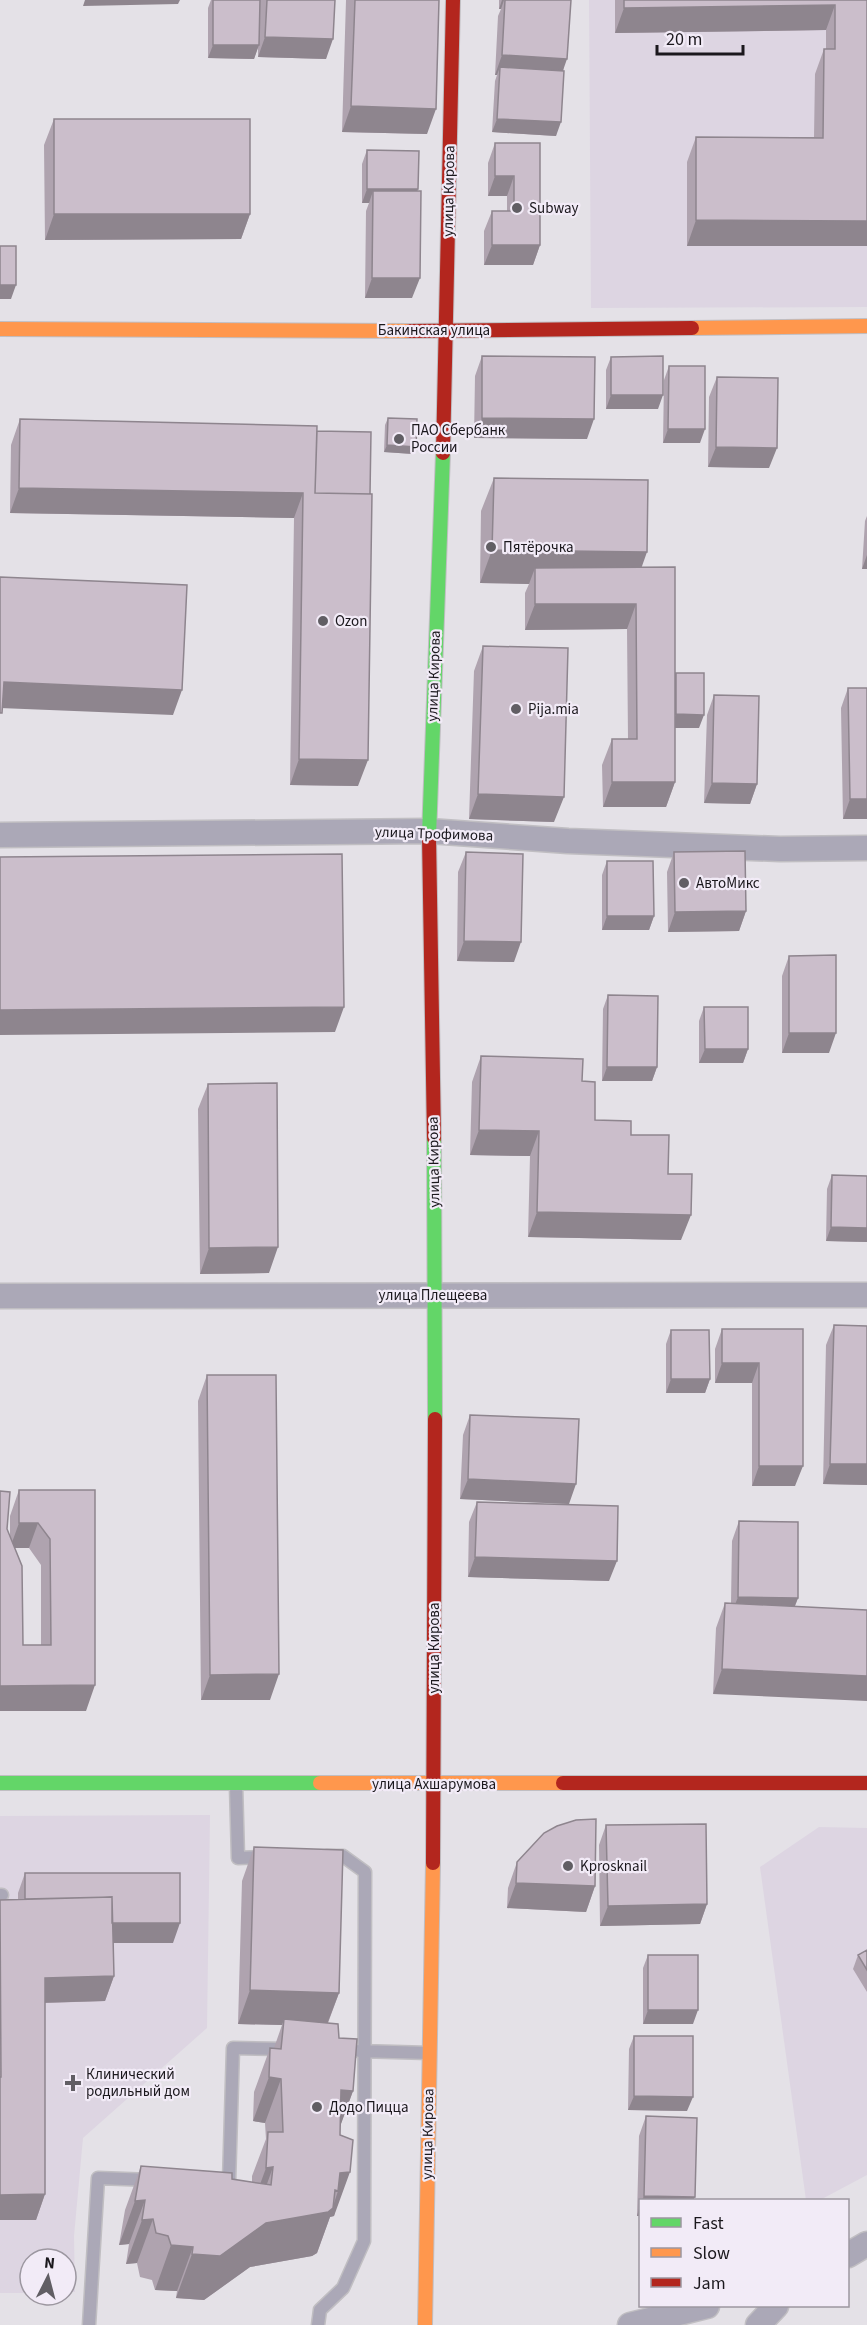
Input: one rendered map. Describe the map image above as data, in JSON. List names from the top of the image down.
{
  "streets": {
    "main road": ["улица Кирова", "Бакинская улица", "улица Ахшарумова"],
    "street": ["улица Трофимова", "улица Плещеева"]
  },
  "crossings": [
    ["улица Кирова", "Бакинская улица"],
    ["улица Кирова", "улица Трофимова"],
    ["улица Кирова", "улица Плещеева"],
    ["улица Кирова", "улица Ахшарумова"]
  ],
  "places": {
    "other": [
      "Subway",
      "ПАО Сбербанк России",
      "Пятёрочка",
      "Ozon",
      "Pija.mia",
      "АвтоМикс",
      "Kprosknail",
      "Додо Пицца"
    ],
    "health": ["Клинический родильный дом"]
  },
  "legend": ["Fast", "Slow", "Jam"],
  "scale_bar": "20 m",
  "north": "top"
}
